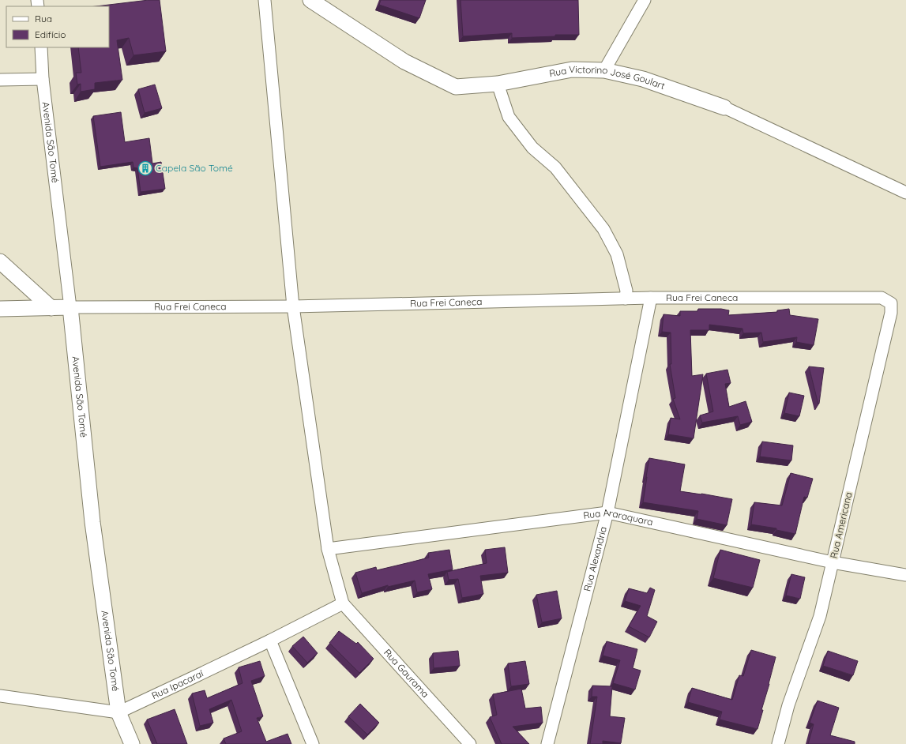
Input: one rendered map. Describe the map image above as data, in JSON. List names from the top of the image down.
{
  "streets": {
    "street": [
      "Rua Victorino José Goulart",
      "Avenida São Tomé",
      "Rua Frei Caneca",
      "Rua Araraquara",
      "Rua Americana",
      "Rua Alexandria",
      "Rua Gaurama",
      "Rua Ipacaraí"
    ]
  },
  "crossings": [
    ["Avenida São Tomé", "Rua Frei Caneca"],
    ["Avenida São Tomé", "Rua Ipacaraí"],
    ["Rua Frei Caneca", "Rua Americana"],
    ["Rua Frei Caneca", "Rua Alexandria"],
    ["Rua Araraquara", "Rua Americana"],
    ["Rua Araraquara", "Rua Alexandria"],
    ["Rua Gaurama", "Rua Ipacaraí"]
  ],
  "places": {
    "building": ["Capela São Tomé"]
  },
  "legend": ["Rua", "Edifício"]
}
